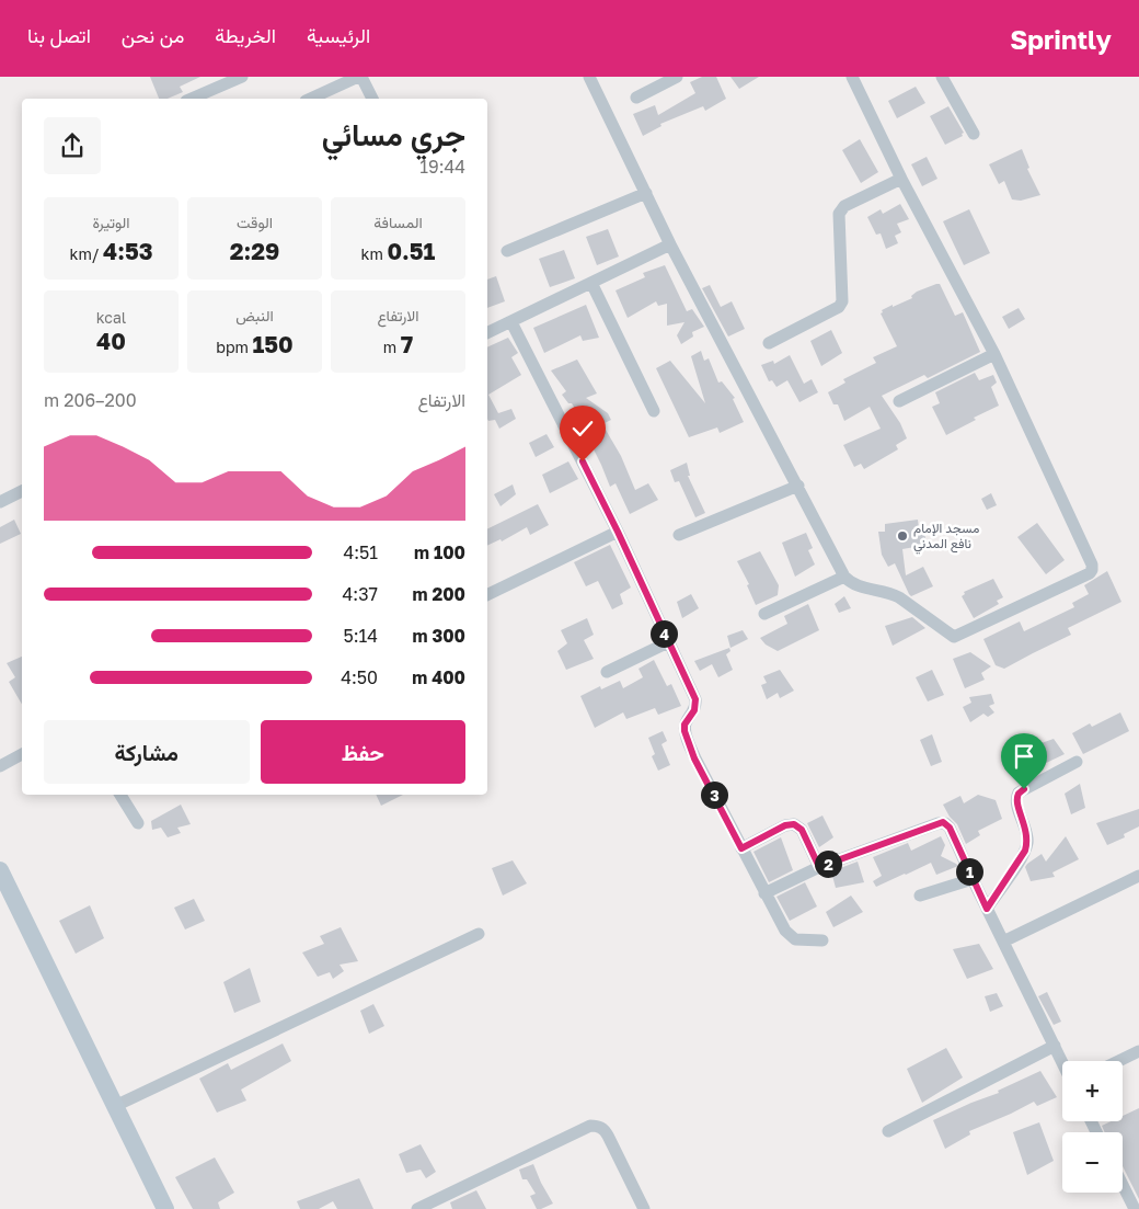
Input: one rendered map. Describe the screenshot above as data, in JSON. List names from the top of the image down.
{
  "places": ["مسجد الإمام نافع المدني"],
  "page": {
    "header": "Sprintly",
    "nav": [
      "الرئيسية",
      "الخريطة",
      "من نحن",
      "اتصل بنا"
    ],
    "heading": ["جري مسائي", "19:44"],
    "stats": [
      ["المسافة", "0.51 km"],
      ["الوقت", "2:29"],
      ["الوتيرة", "4:53 /km"],
      ["الارتفاع", "7 m"],
      ["النبض", "150 bpm"],
      ["kcal", "40"]
    ],
    "chart": ["الارتفاع", "200–206 m"],
    "list": [
      {
        "name": "100 m",
        "note": "4:51"
      },
      {
        "name": "200 m",
        "note": "4:37"
      },
      {
        "name": "300 m",
        "note": "5:14"
      },
      {
        "name": "400 m",
        "note": "4:50"
      }
    ],
    "pins": [
      "4",
      "3",
      "2",
      "1"
    ],
    "buttons": ["حفظ", "مشاركة"],
    "map_buttons": ["+", "−"]
  }
}
